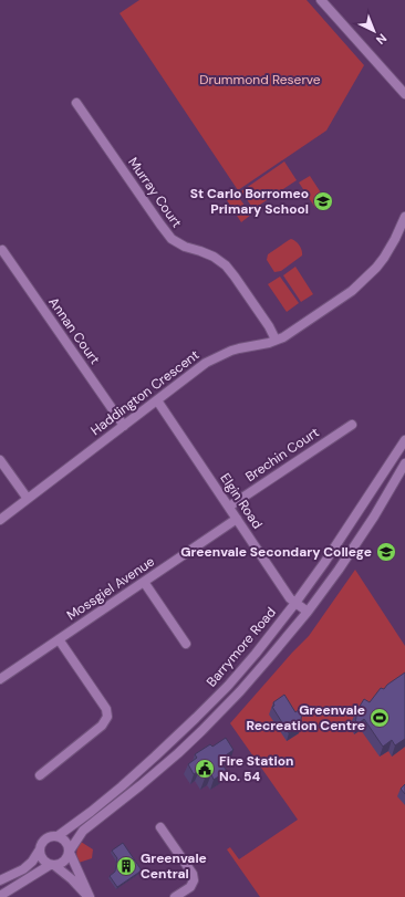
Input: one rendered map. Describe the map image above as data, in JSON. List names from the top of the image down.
{
  "streets": {
    "street": [
      "Murray Court",
      "Annan Court",
      "Haddington Crescent",
      "Brechin Court",
      "Elgin Road",
      "Mossgiel Avenue",
      "Barrymore Road"
    ]
  },
  "crossings": [
    ["Murray Court", "Haddington Crescent"],
    ["Annan Court", "Haddington Crescent"],
    ["Haddington Crescent", "Elgin Road"],
    ["Brechin Court", "Elgin Road"],
    ["Elgin Road", "Mossgiel Avenue"],
    ["Elgin Road", "Barrymore Road"]
  ],
  "parks": ["Drummond Reserve"],
  "places": {
    "school or university": ["St Carlo Borromeo Primary School", "Greenvale Secondary College"],
    "sports": ["Greenvale Recreation Centre"],
    "public building": ["Fire Station No. 54"],
    "building": ["Greenvale Central"]
  },
  "north": "bottom right"
}
